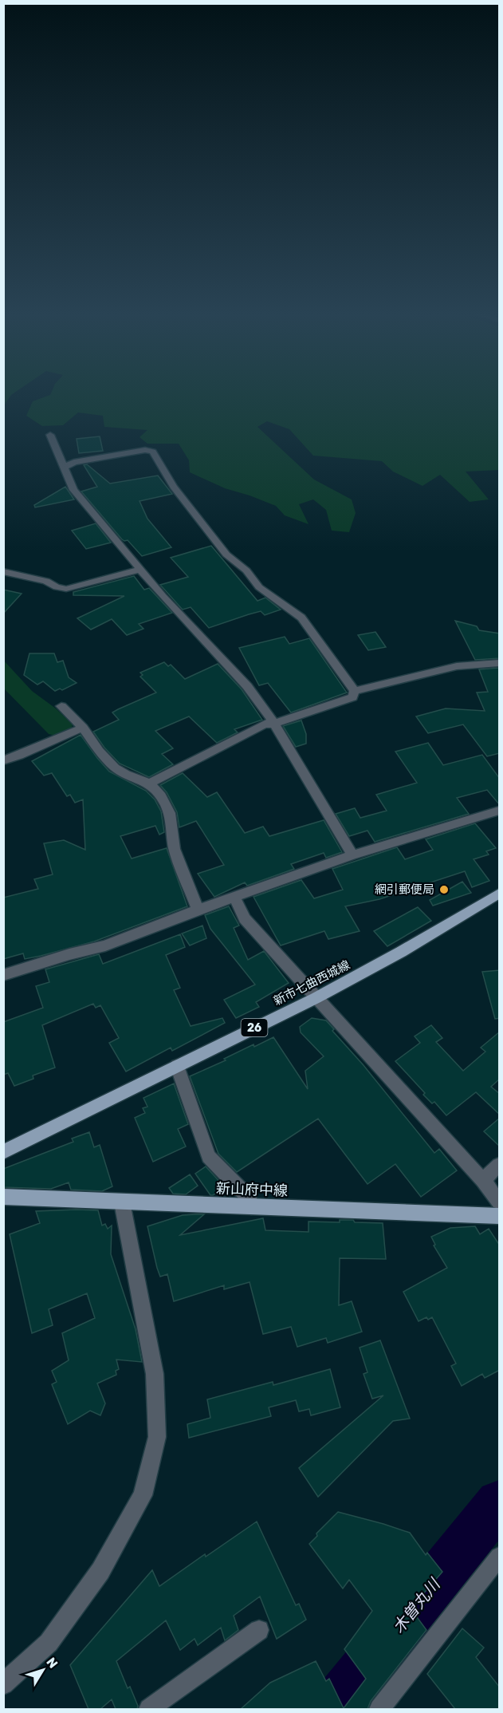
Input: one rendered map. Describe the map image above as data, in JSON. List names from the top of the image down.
{
  "streets": {
    "main road": ["新市七曲西城線", "26", "新山府中線"]
  },
  "water": ["木曽丸川"],
  "places": ["網引郵便局"],
  "north": "top right"
}
